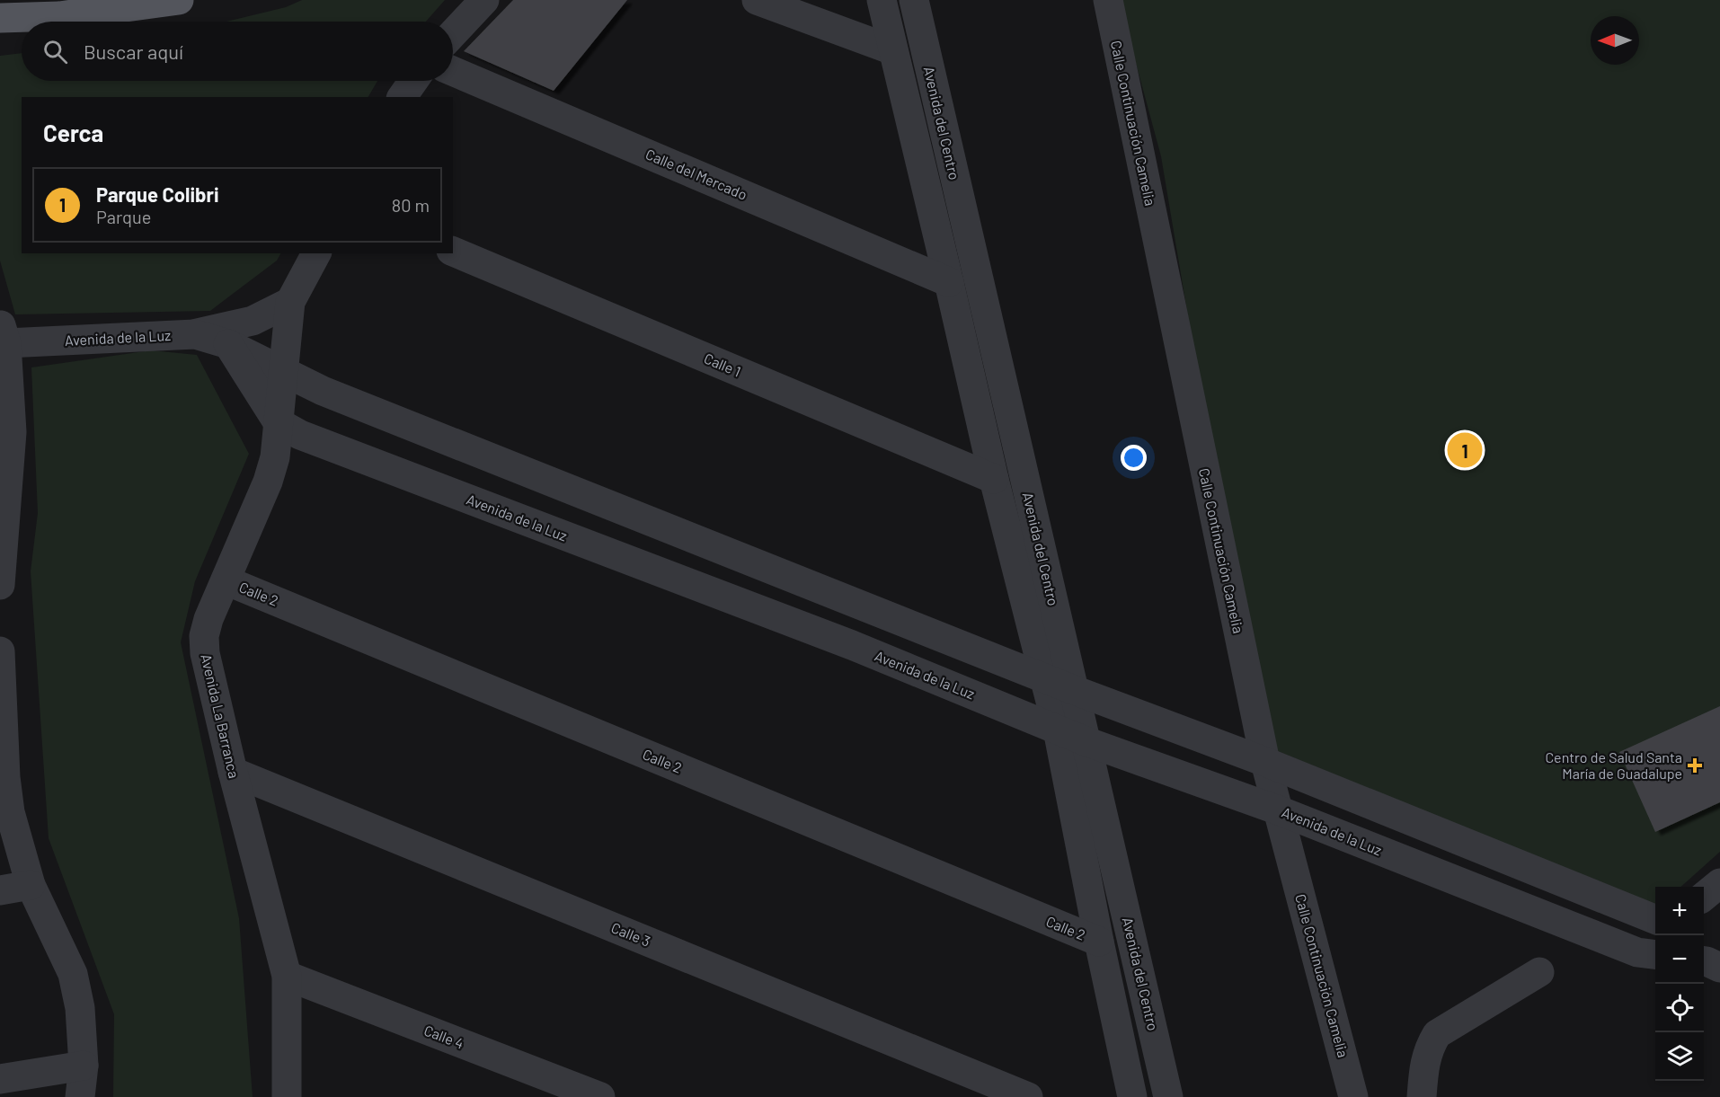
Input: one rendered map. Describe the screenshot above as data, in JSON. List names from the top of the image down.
{
  "streets": {
    "street": [
      "Avenida del Centro",
      "Calle Continuación Camelia",
      "Calle del Mercado",
      "Avenida de la Luz",
      "Calle 1",
      "Calle 2",
      "Avenida La Barranca",
      "Calle 3",
      "Calle 4"
    ]
  },
  "crossings": [
    ["Avenida del Centro", "Calle del Mercado"],
    ["Avenida del Centro", "Avenida de la Luz"],
    ["Avenida del Centro", "Calle 1"],
    ["Avenida del Centro", "Calle 2"],
    ["Calle Continuación Camelia", "Avenida de la Luz"],
    ["Avenida de la Luz", "Avenida La Barranca"],
    ["Calle 2", "Avenida La Barranca"],
    ["Avenida La Barranca", "Calle 3"],
    ["Avenida La Barranca", "Calle 4"]
  ],
  "places": {
    "health": ["Centro de Salud Santa María de Guadalupe"]
  },
  "north": "left",
  "page": {
    "search": "Buscar aquí",
    "heading": "Cerca",
    "list": [
      {
        "mark": "1",
        "name": "Parque Colibri",
        "note": "Parque",
        "value": "80 m"
      }
    ],
    "pins": "1",
    "map_buttons": ["+", "−"]
  }
}
